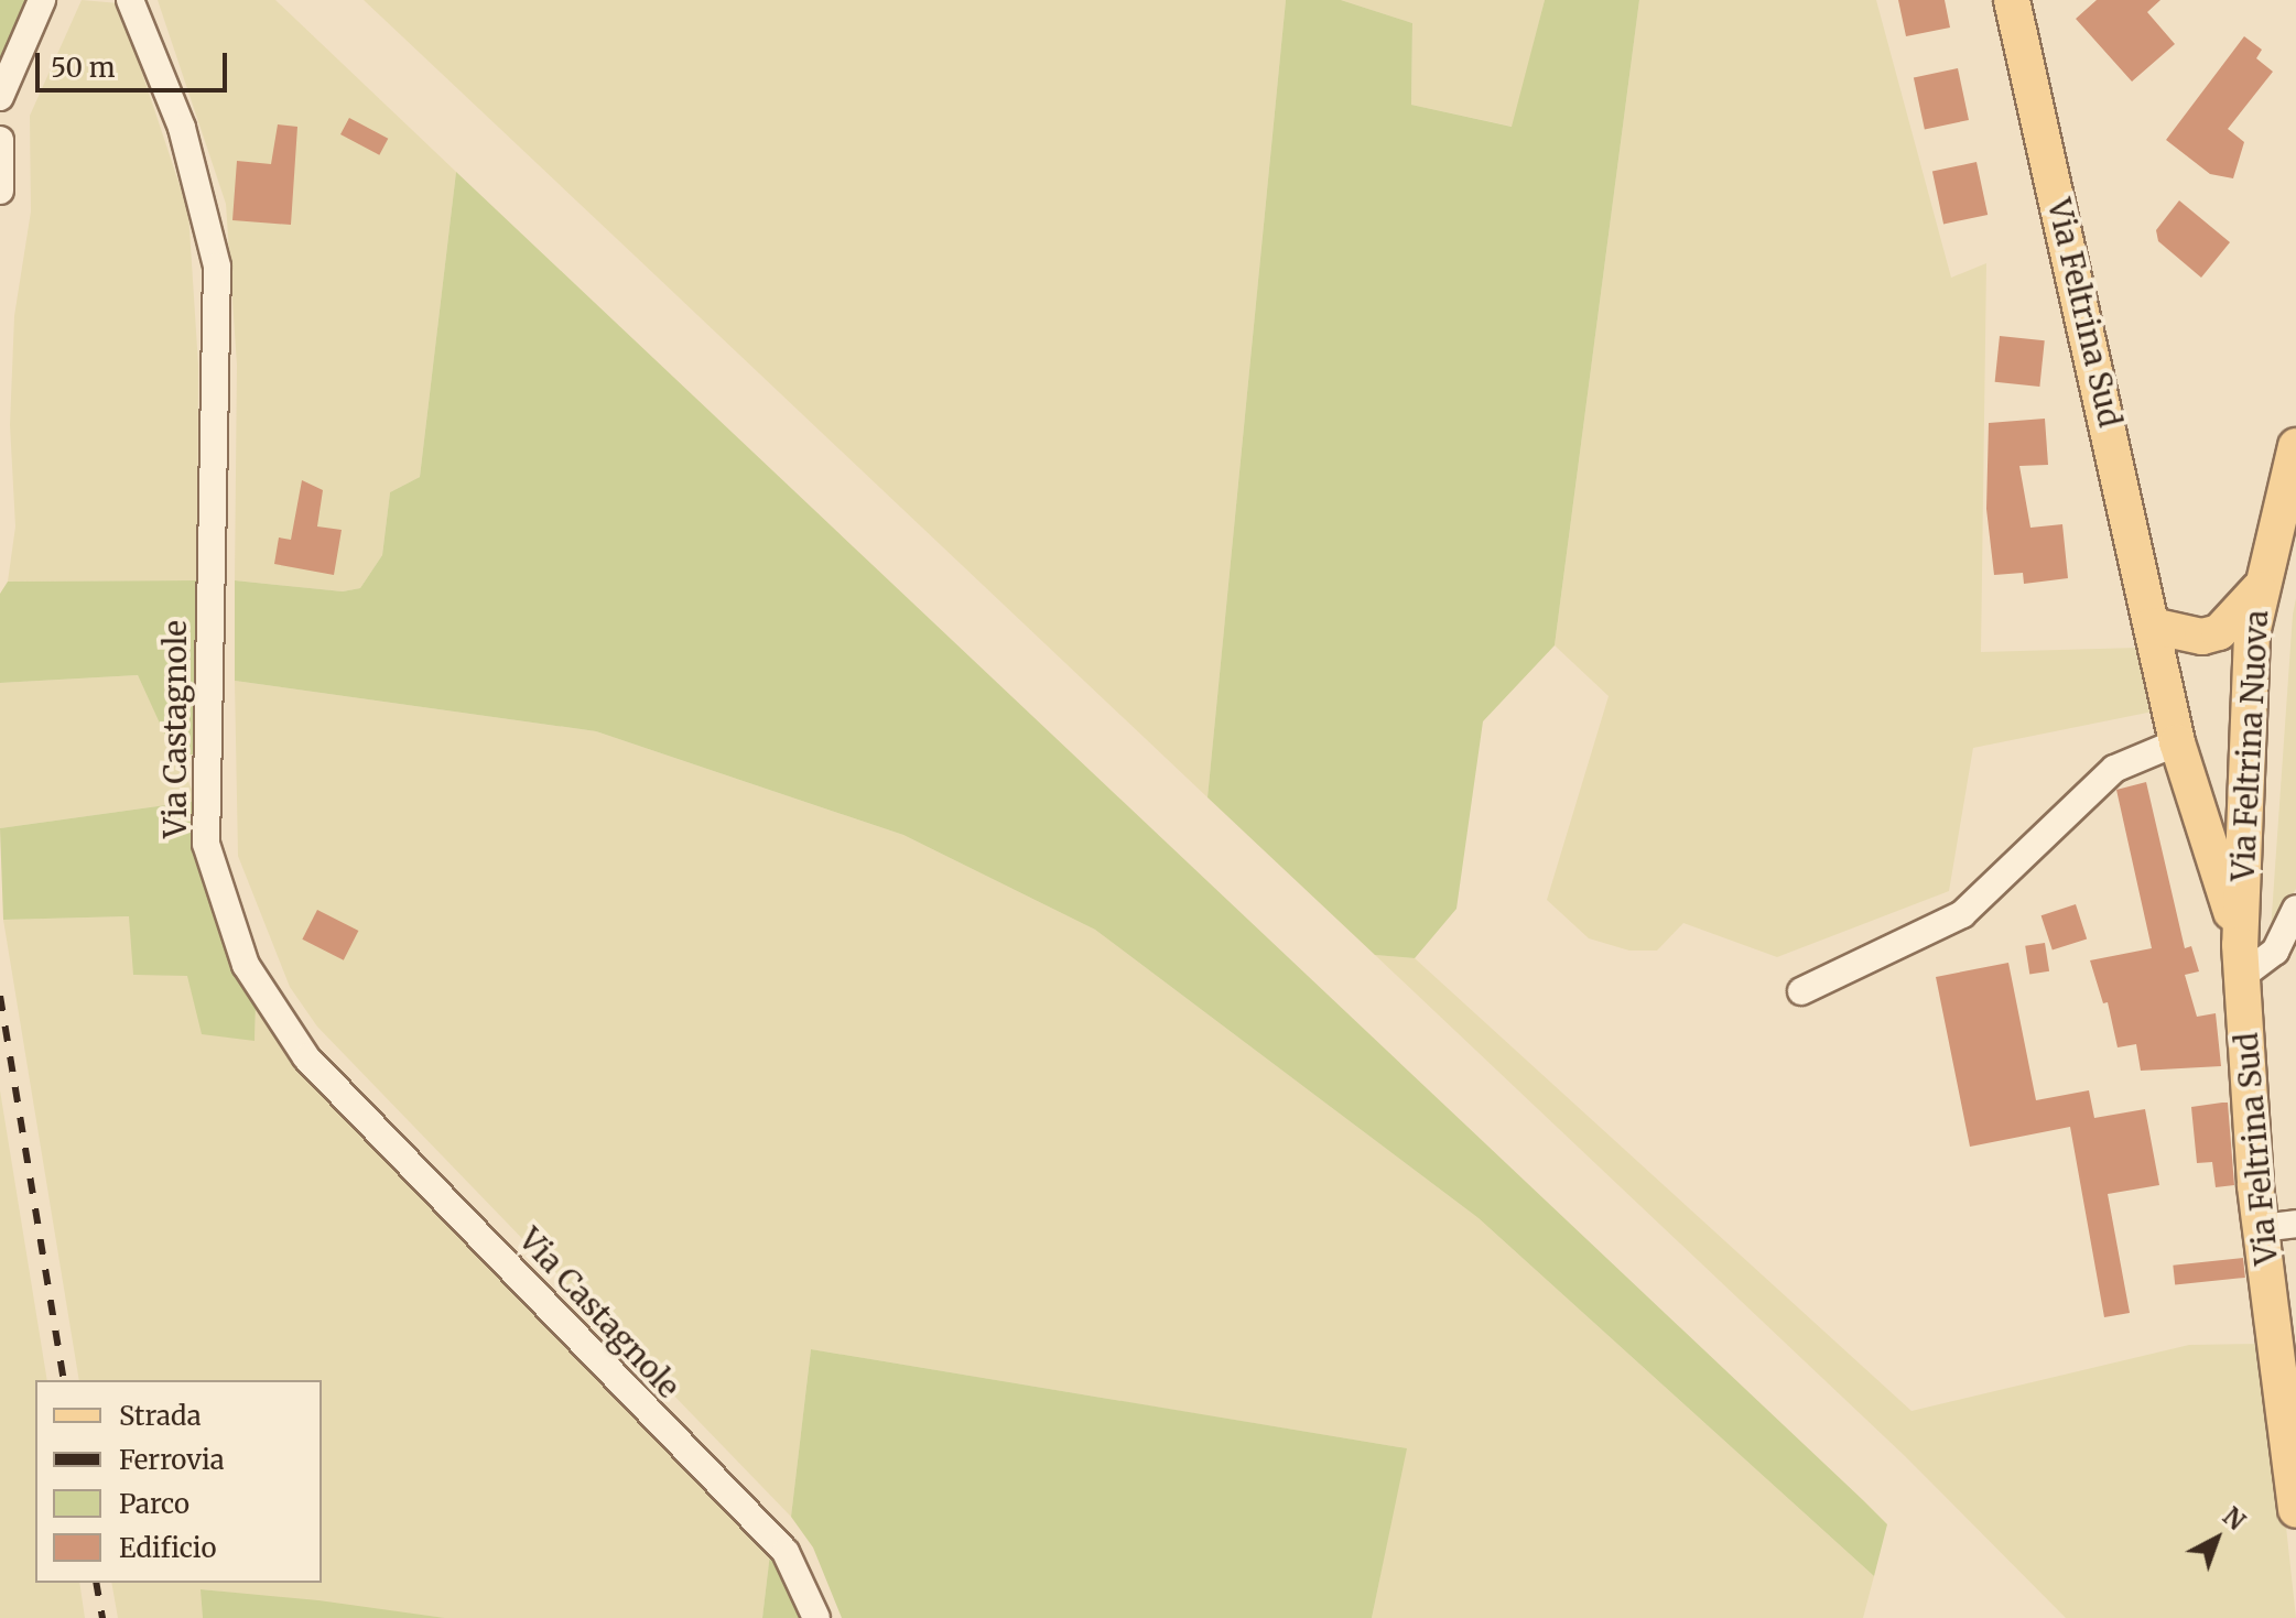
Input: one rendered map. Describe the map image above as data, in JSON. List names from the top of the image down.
{
  "streets": {
    "main road": ["Via Feltrina Sud", "Via Feltrina Nuova"],
    "street": ["Via Castagnole"]
  },
  "crossings": [
    ["Via Feltrina Sud", "Via Feltrina Nuova"]
  ],
  "legend": [
    "Strada",
    "Ferrovia",
    "Parco",
    "Edificio"
  ],
  "scale_bar": "50 m",
  "north": "top right"
}
